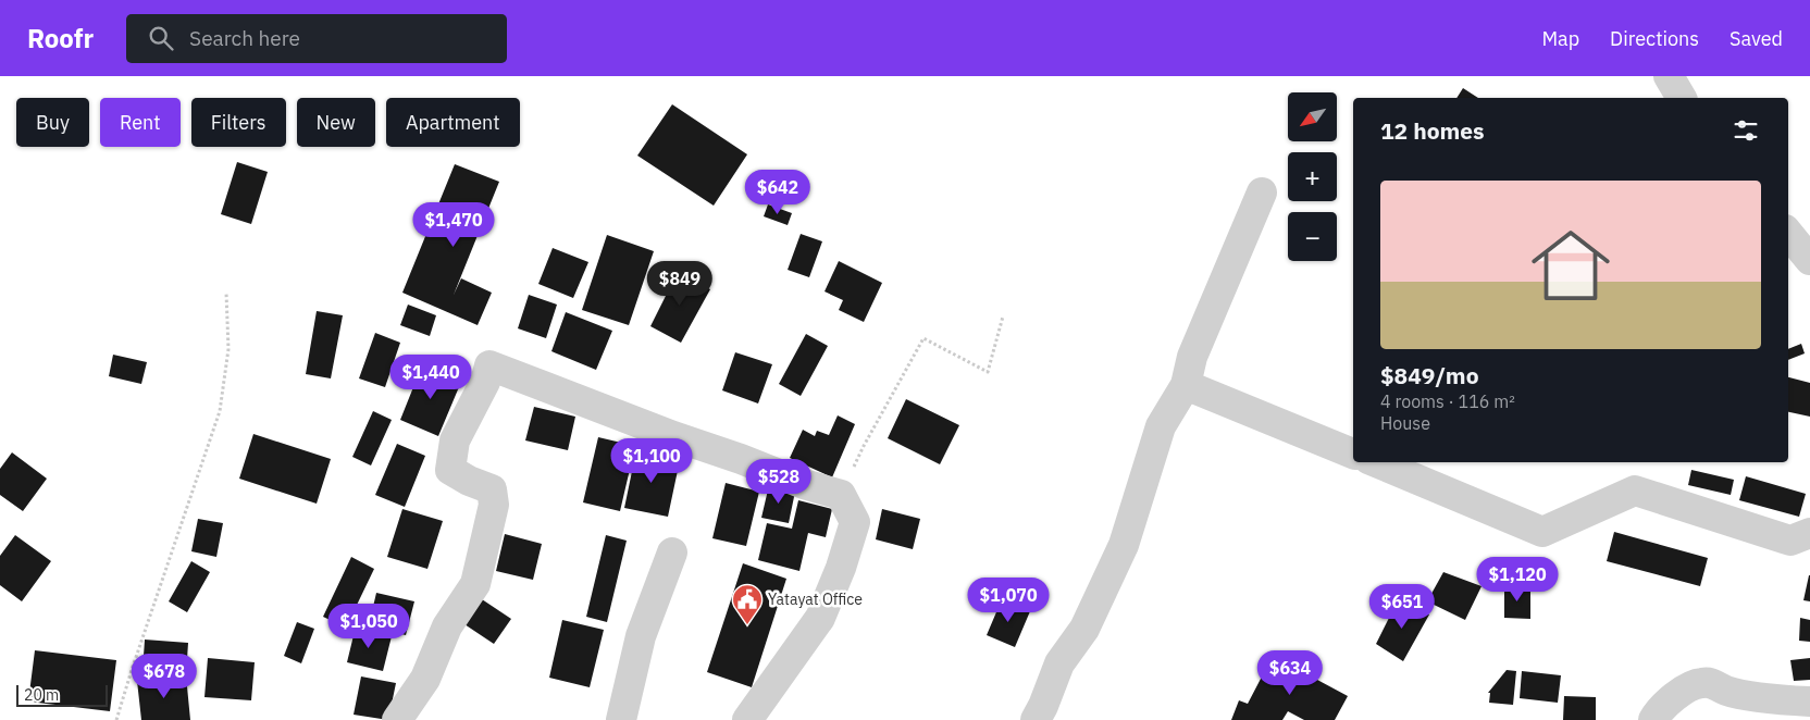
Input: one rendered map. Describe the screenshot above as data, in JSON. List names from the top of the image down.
{
  "places": {
    "public building": ["Yatayat Office"]
  },
  "scale_bar": "20 m",
  "north": "bottom left",
  "page": {
    "header": "Roofr",
    "search": "Search here",
    "nav": ["Map", "Directions", "Saved"],
    "map_buttons": ["+", "−"],
    "chip": [
      "Buy",
      "Rent",
      "Filters",
      "New",
      "Apartment"
    ],
    "heading": "12 homes",
    "list": [
      {
        "name": "$849/mo",
        "note": "4 rooms · 116 m² · House"
      }
    ],
    "price": [
      "$642",
      "$1,470",
      "$849",
      "$1,440",
      "$1,100",
      "$528",
      "$1,120",
      "$1,070",
      "$651",
      "$1,050",
      "$634",
      "$678"
    ],
    "scale": "20 m"
  }
}
